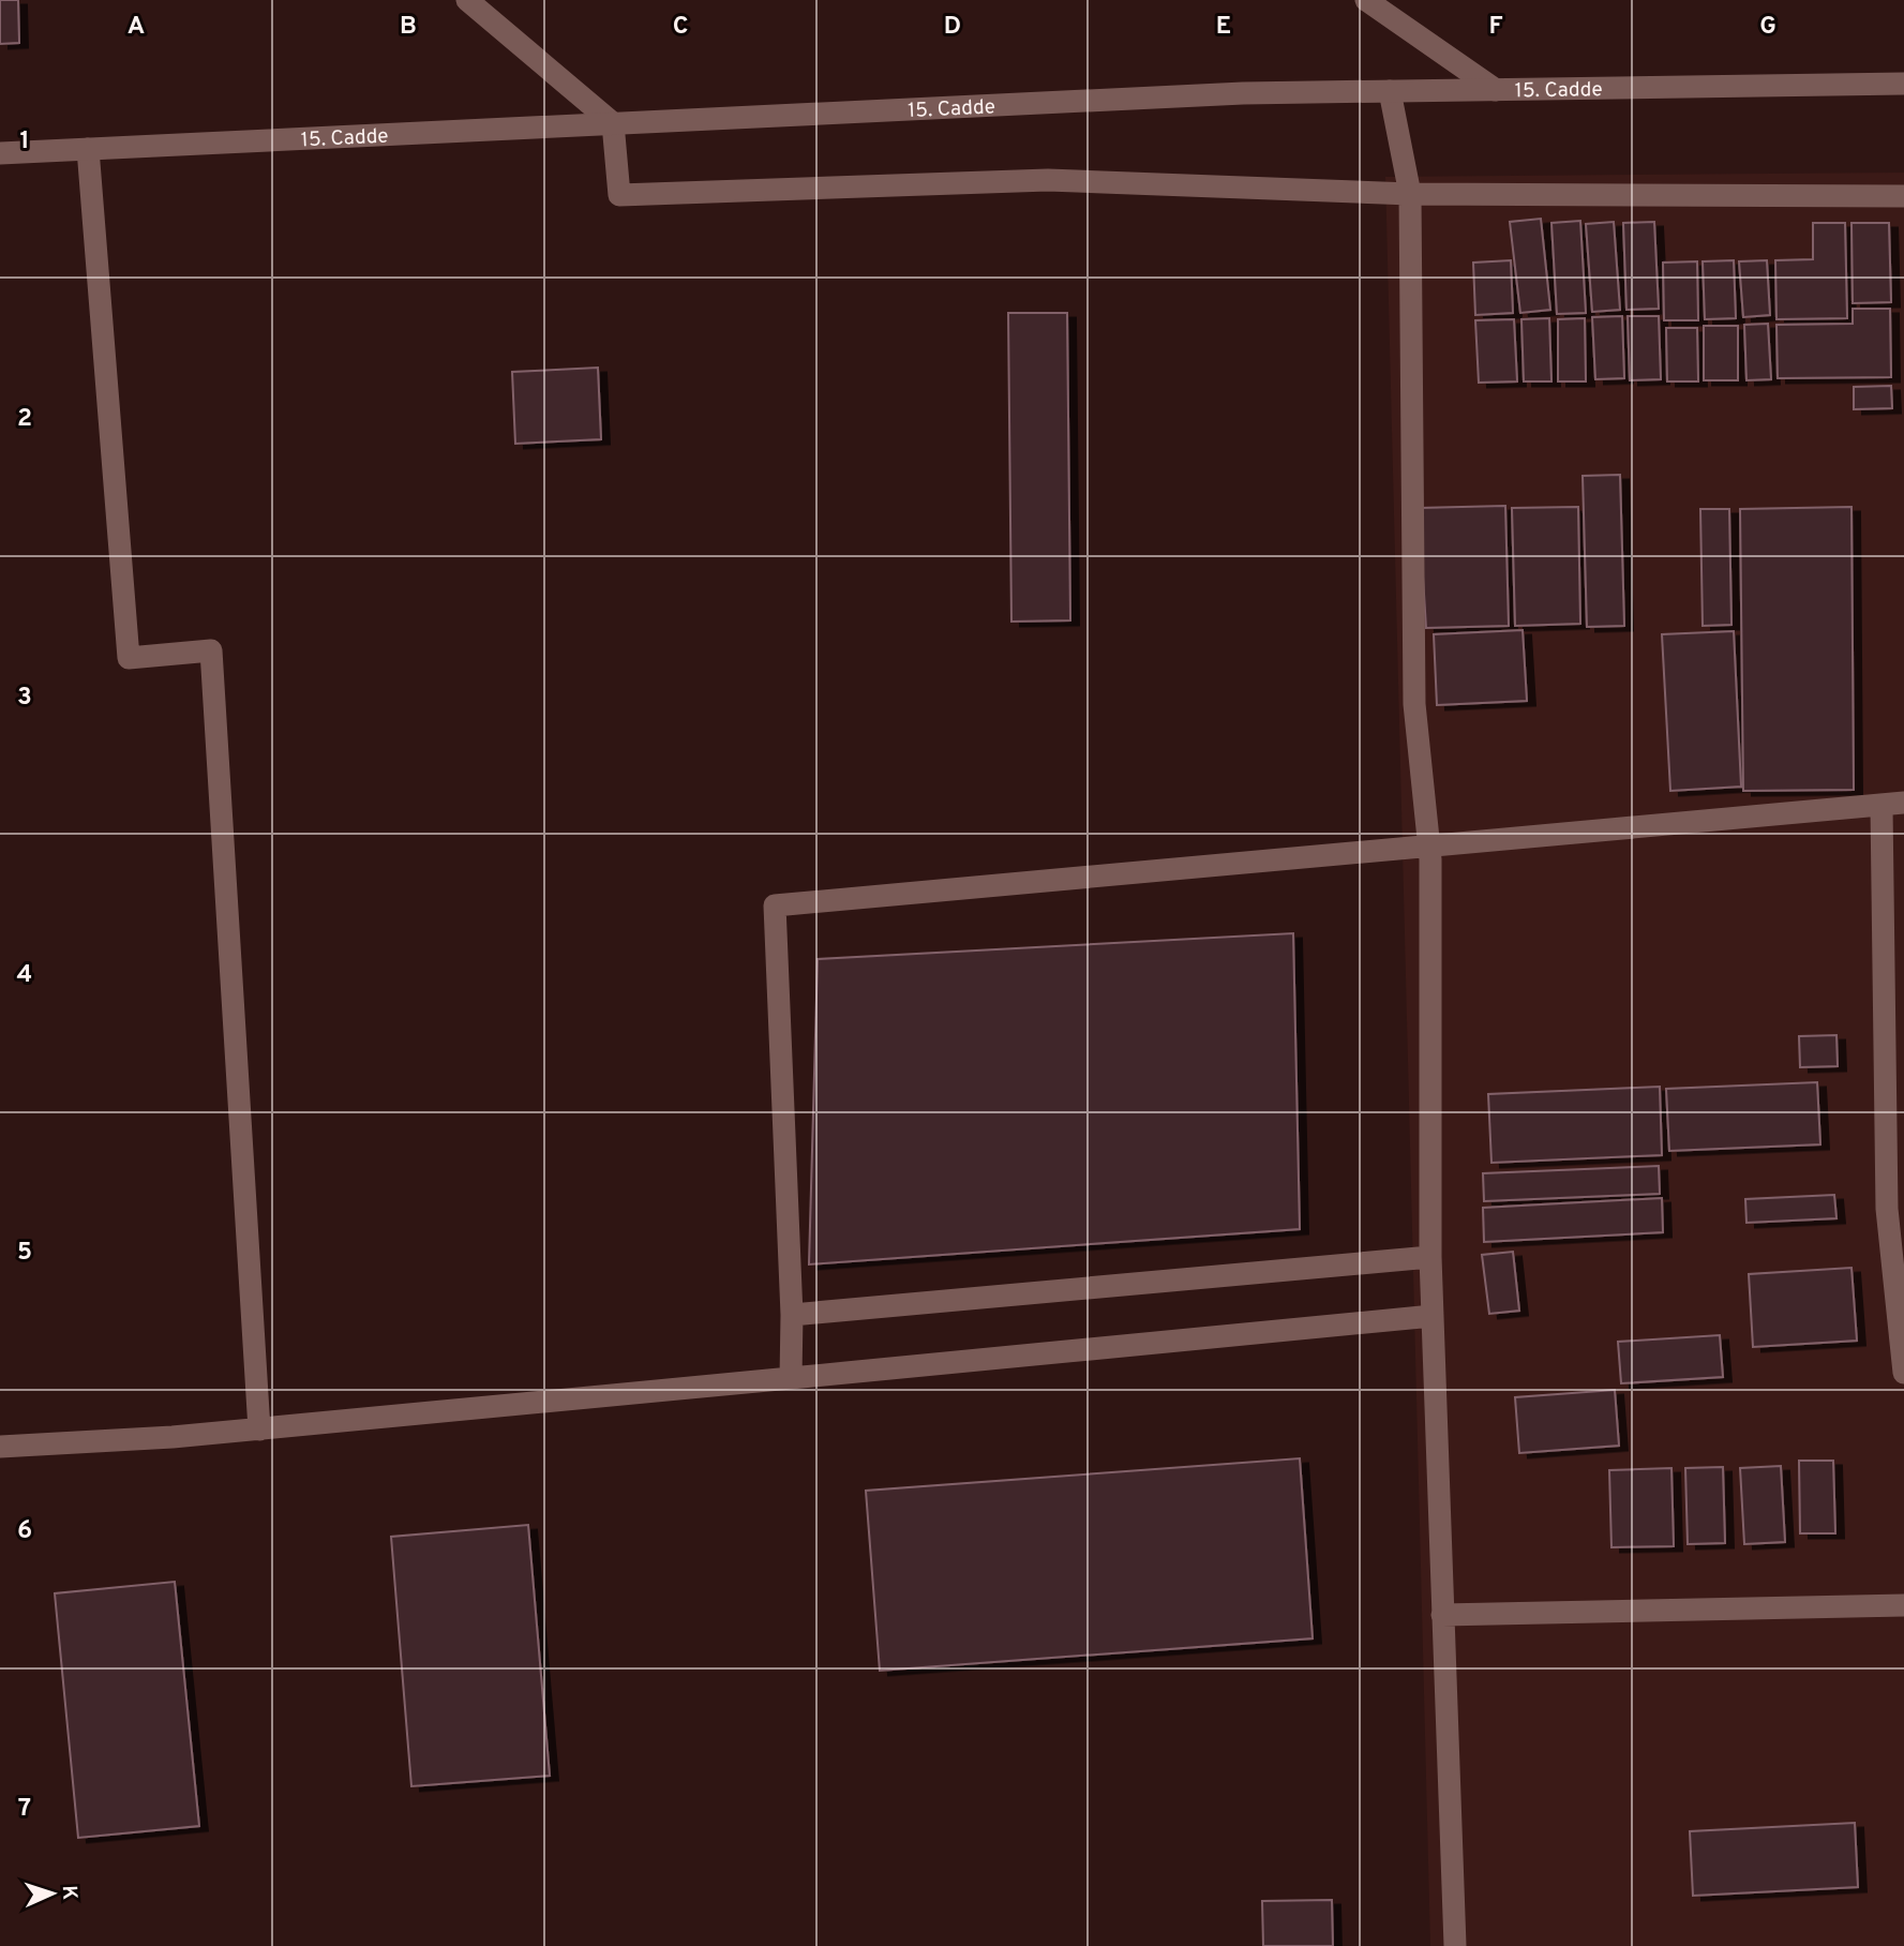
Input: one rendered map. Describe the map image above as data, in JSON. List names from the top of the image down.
{
  "streets": {
    "street": ["15. Cadde"]
  },
  "north": "right",
  "grid": {
    "columns": [
      "A",
      "B",
      "C",
      "D",
      "E",
      "F",
      "G"
    ],
    "rows": [
      "1",
      "2",
      "3",
      "4",
      "5",
      "6",
      "7"
    ]
  }
}
